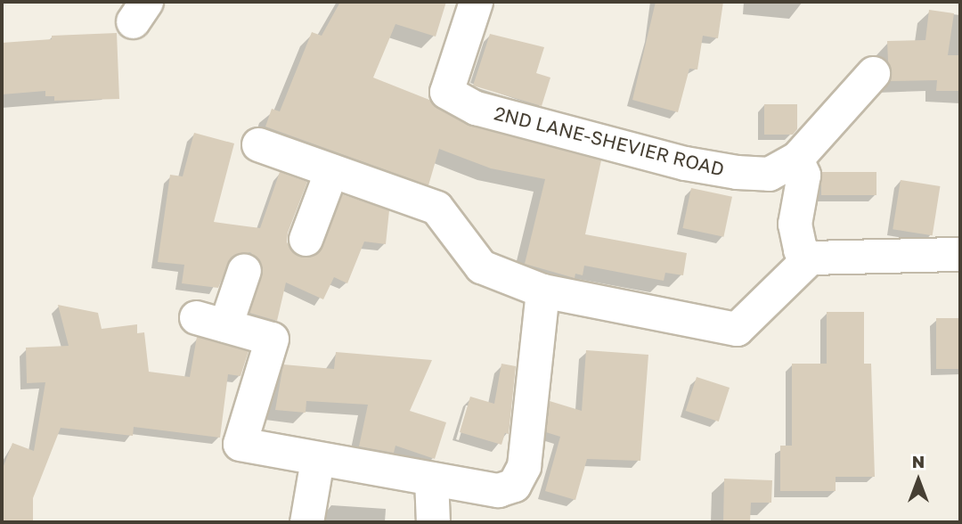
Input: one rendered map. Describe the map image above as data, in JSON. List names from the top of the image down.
{
  "streets": {
    "street": ["2ND LANE-SHEVIER ROAD"]
  },
  "north": "top"
}
